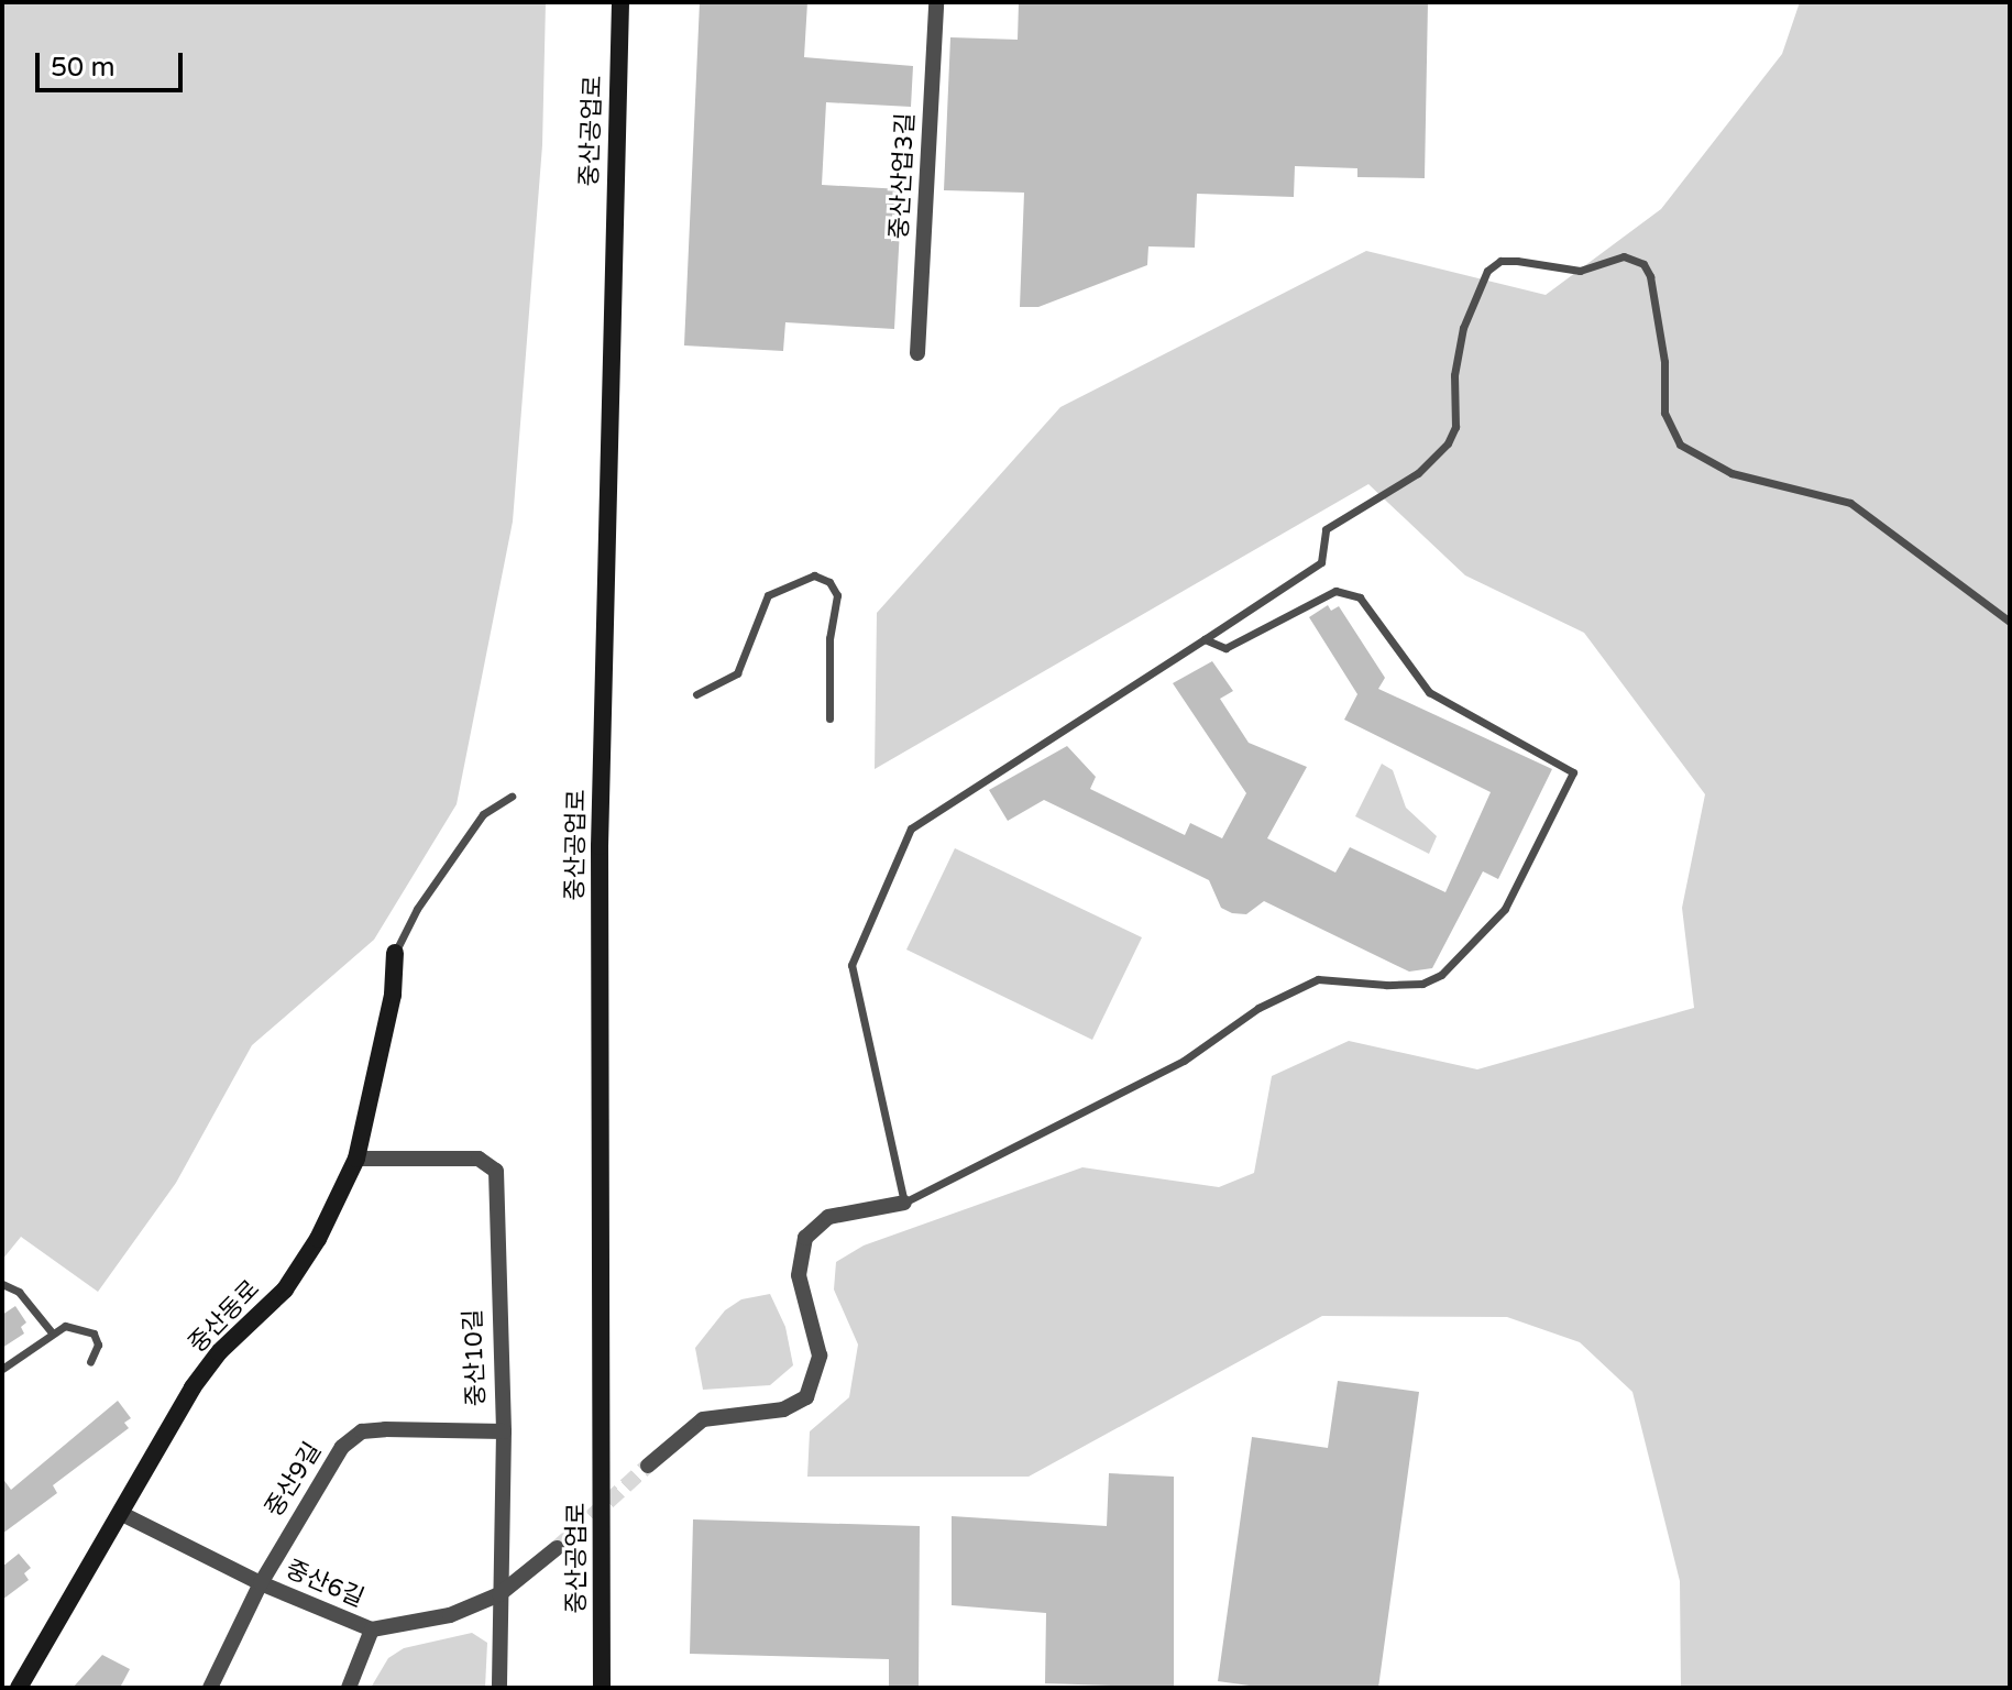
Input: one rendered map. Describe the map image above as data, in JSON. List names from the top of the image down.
{
  "streets": {
    "street": [
      "중산공업로",
      "중산산업3길",
      "중산동로",
      "중산10길",
      "중산9길",
      "중산6길"
    ]
  },
  "crossings": [
    ["중산동로", "중산10길"],
    ["중산동로", "중산6길"],
    ["중산10길", "중산9길"],
    ["중산10길", "중산6길"],
    ["중산9길", "중산6길"]
  ],
  "scale_bar": "50 m"
}
